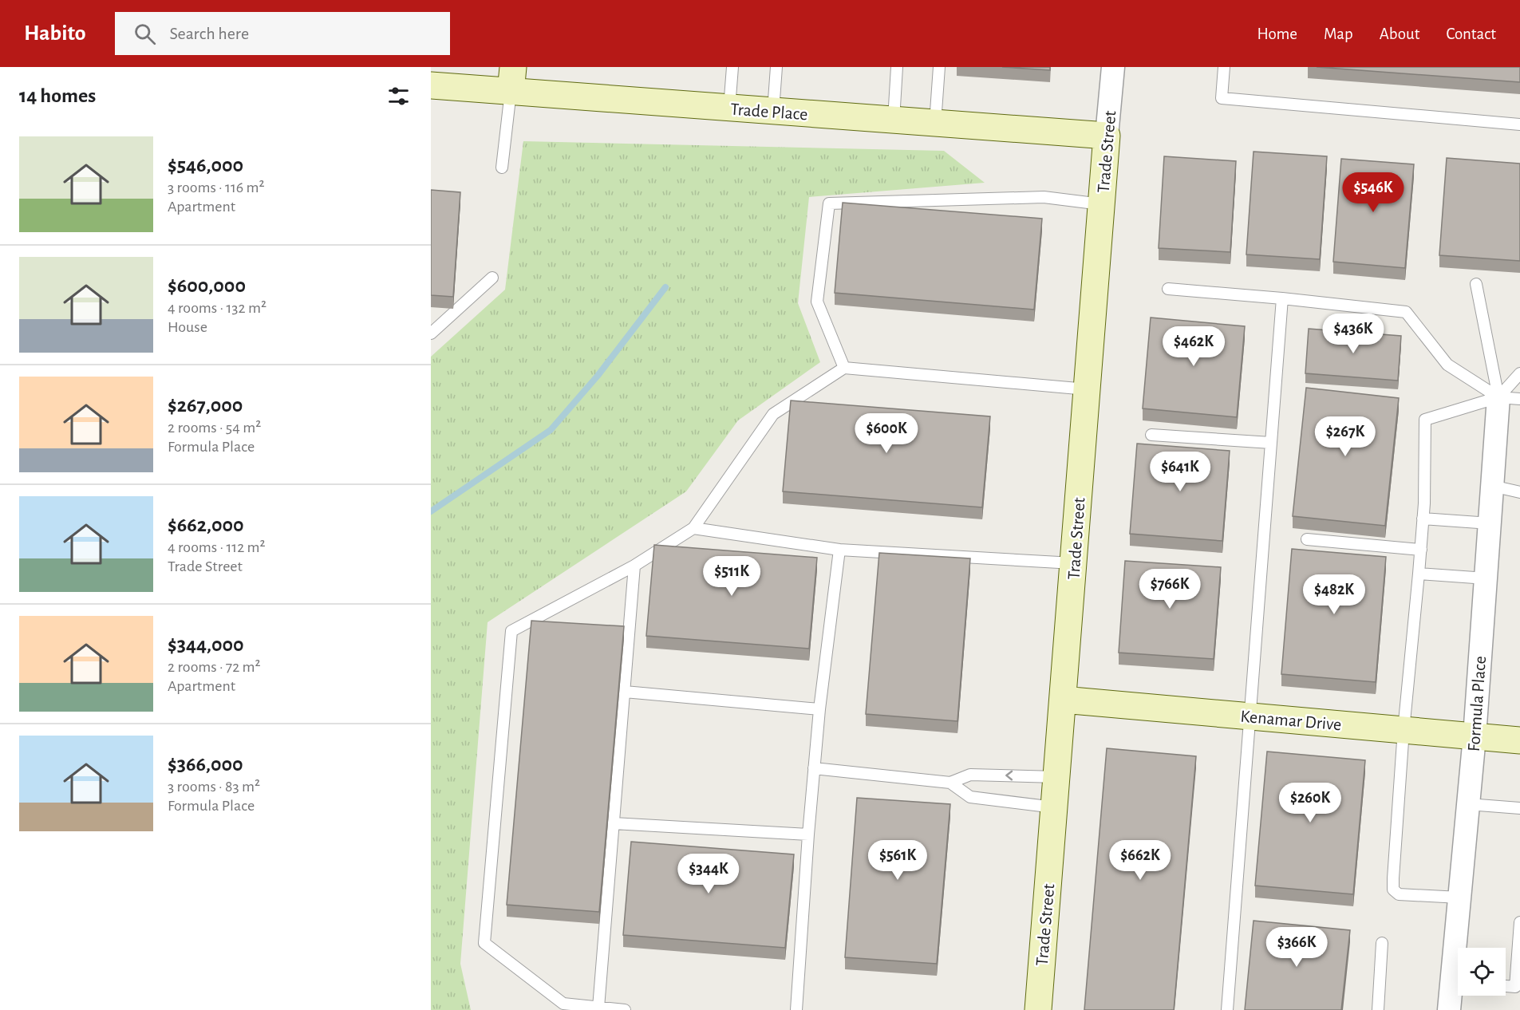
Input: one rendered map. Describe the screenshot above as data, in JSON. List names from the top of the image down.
{
  "streets": {
    "street": [
      "Trade Place",
      "Trade Street",
      "Formula Place",
      "Kenamar Drive"
    ]
  },
  "crossings": [
    ["Trade Place", "Trade Street"],
    ["Trade Street", "Kenamar Drive"],
    ["Formula Place", "Kenamar Drive"]
  ],
  "page": {
    "header": "Habito",
    "search": "Search here",
    "nav": [
      "Home",
      "Map",
      "About",
      "Contact"
    ],
    "heading": "14 homes",
    "list": [
      {
        "name": "$546,000",
        "note": "3 rooms · 116 m² · Apartment"
      },
      {
        "name": "$600,000",
        "note": "4 rooms · 132 m² · House"
      },
      {
        "name": "$267,000",
        "note": "2 rooms · 54 m² · Formula Place"
      },
      {
        "name": "$662,000",
        "note": "4 rooms · 112 m² · Trade Street"
      },
      {
        "name": "$344,000",
        "note": "2 rooms · 72 m² · Apartment"
      },
      {
        "name": "$366,000",
        "note": "3 rooms · 83 m² · Formula Place"
      }
    ],
    "price": [
      "$546K",
      "$436K",
      "$462K",
      "$600K",
      "$267K",
      "$641K",
      "$511K",
      "$766K",
      "$482K",
      "$260K",
      "$561K",
      "$662K",
      "$344K",
      "$366K"
    ]
  }
}
